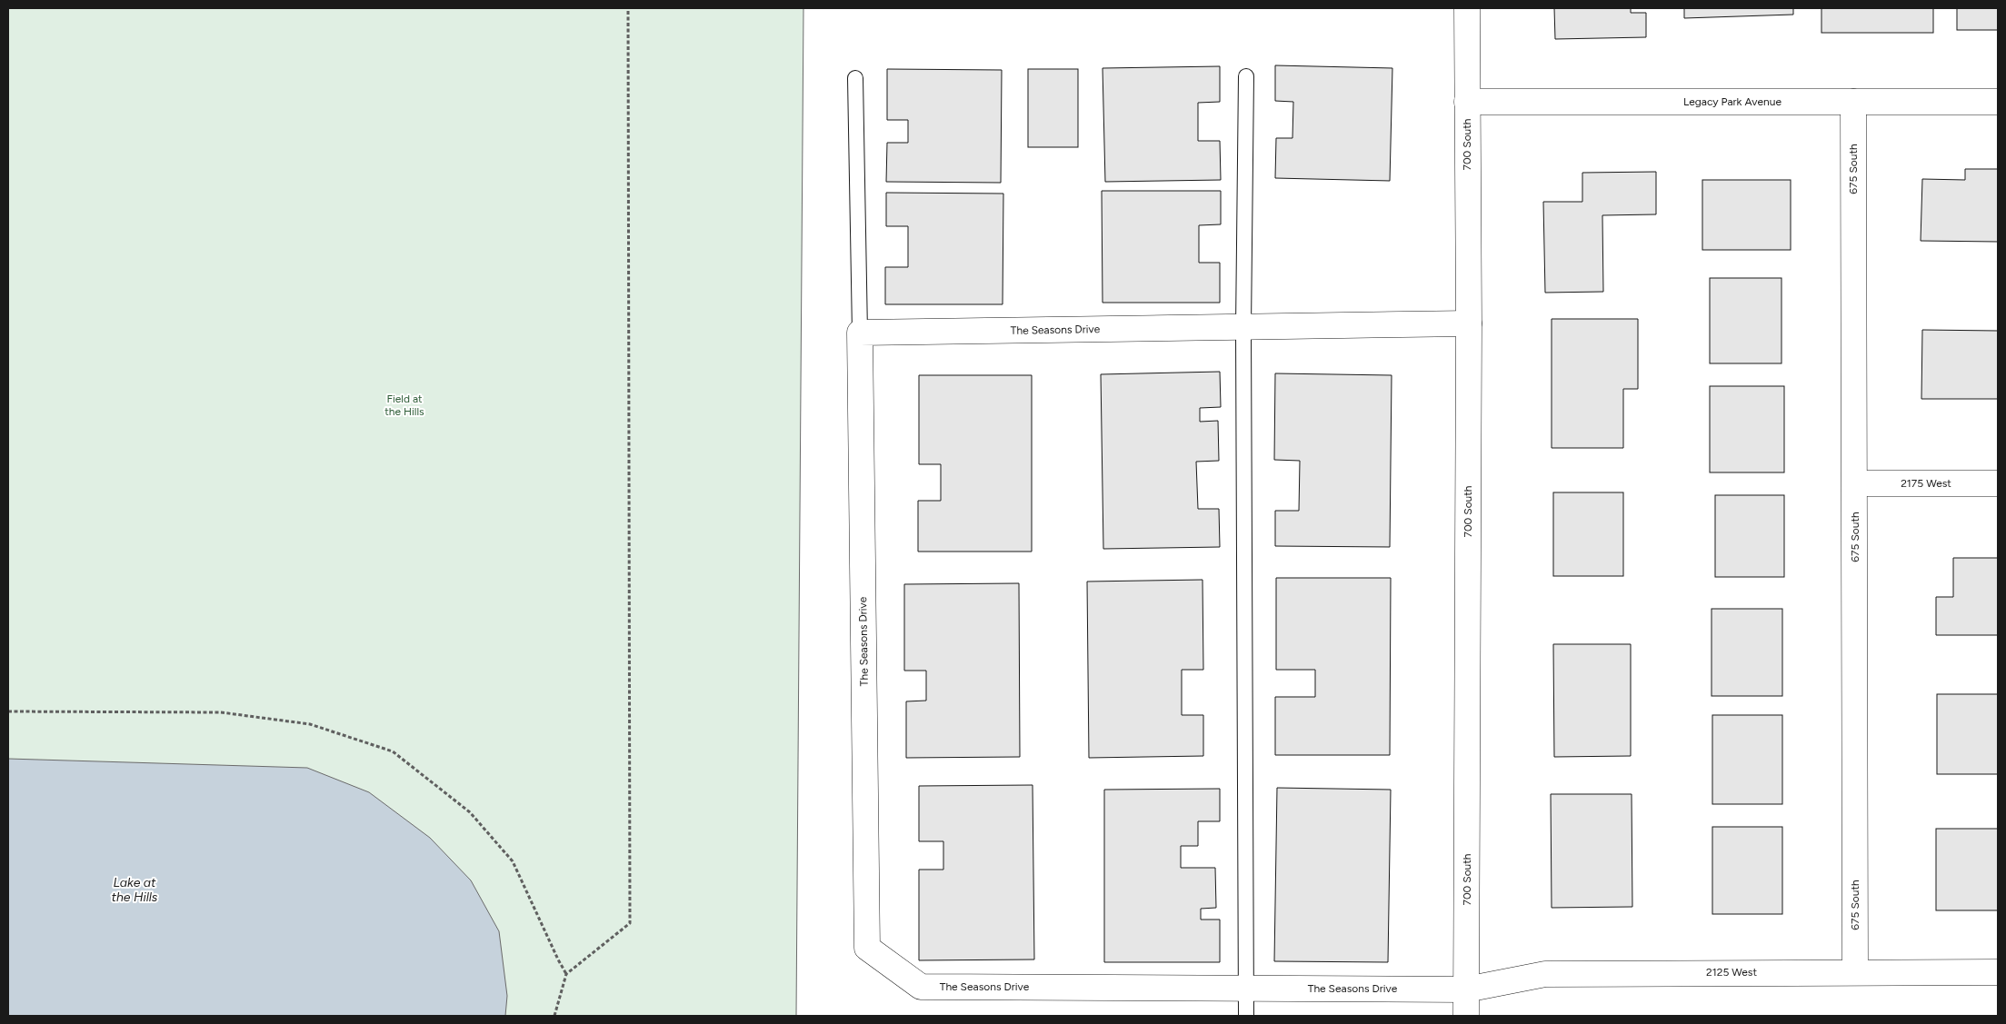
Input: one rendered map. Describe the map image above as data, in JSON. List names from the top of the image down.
{
  "streets": {
    "street": [
      "Legacy Park Avenue",
      "700 South",
      "675 South",
      "The Seasons Drive",
      "2175 West",
      "2125 West"
    ]
  },
  "crossings": [
    ["Legacy Park Avenue", "700 South"],
    ["Legacy Park Avenue", "675 South"],
    ["700 South", "The Seasons Drive"],
    ["700 South", "2125 West"],
    ["675 South", "2175 West"],
    ["675 South", "2125 West"],
    ["The Seasons Drive", "2125 West"]
  ],
  "water": ["Lake at the Hills"],
  "parks": ["Field at the Hills"]
}
